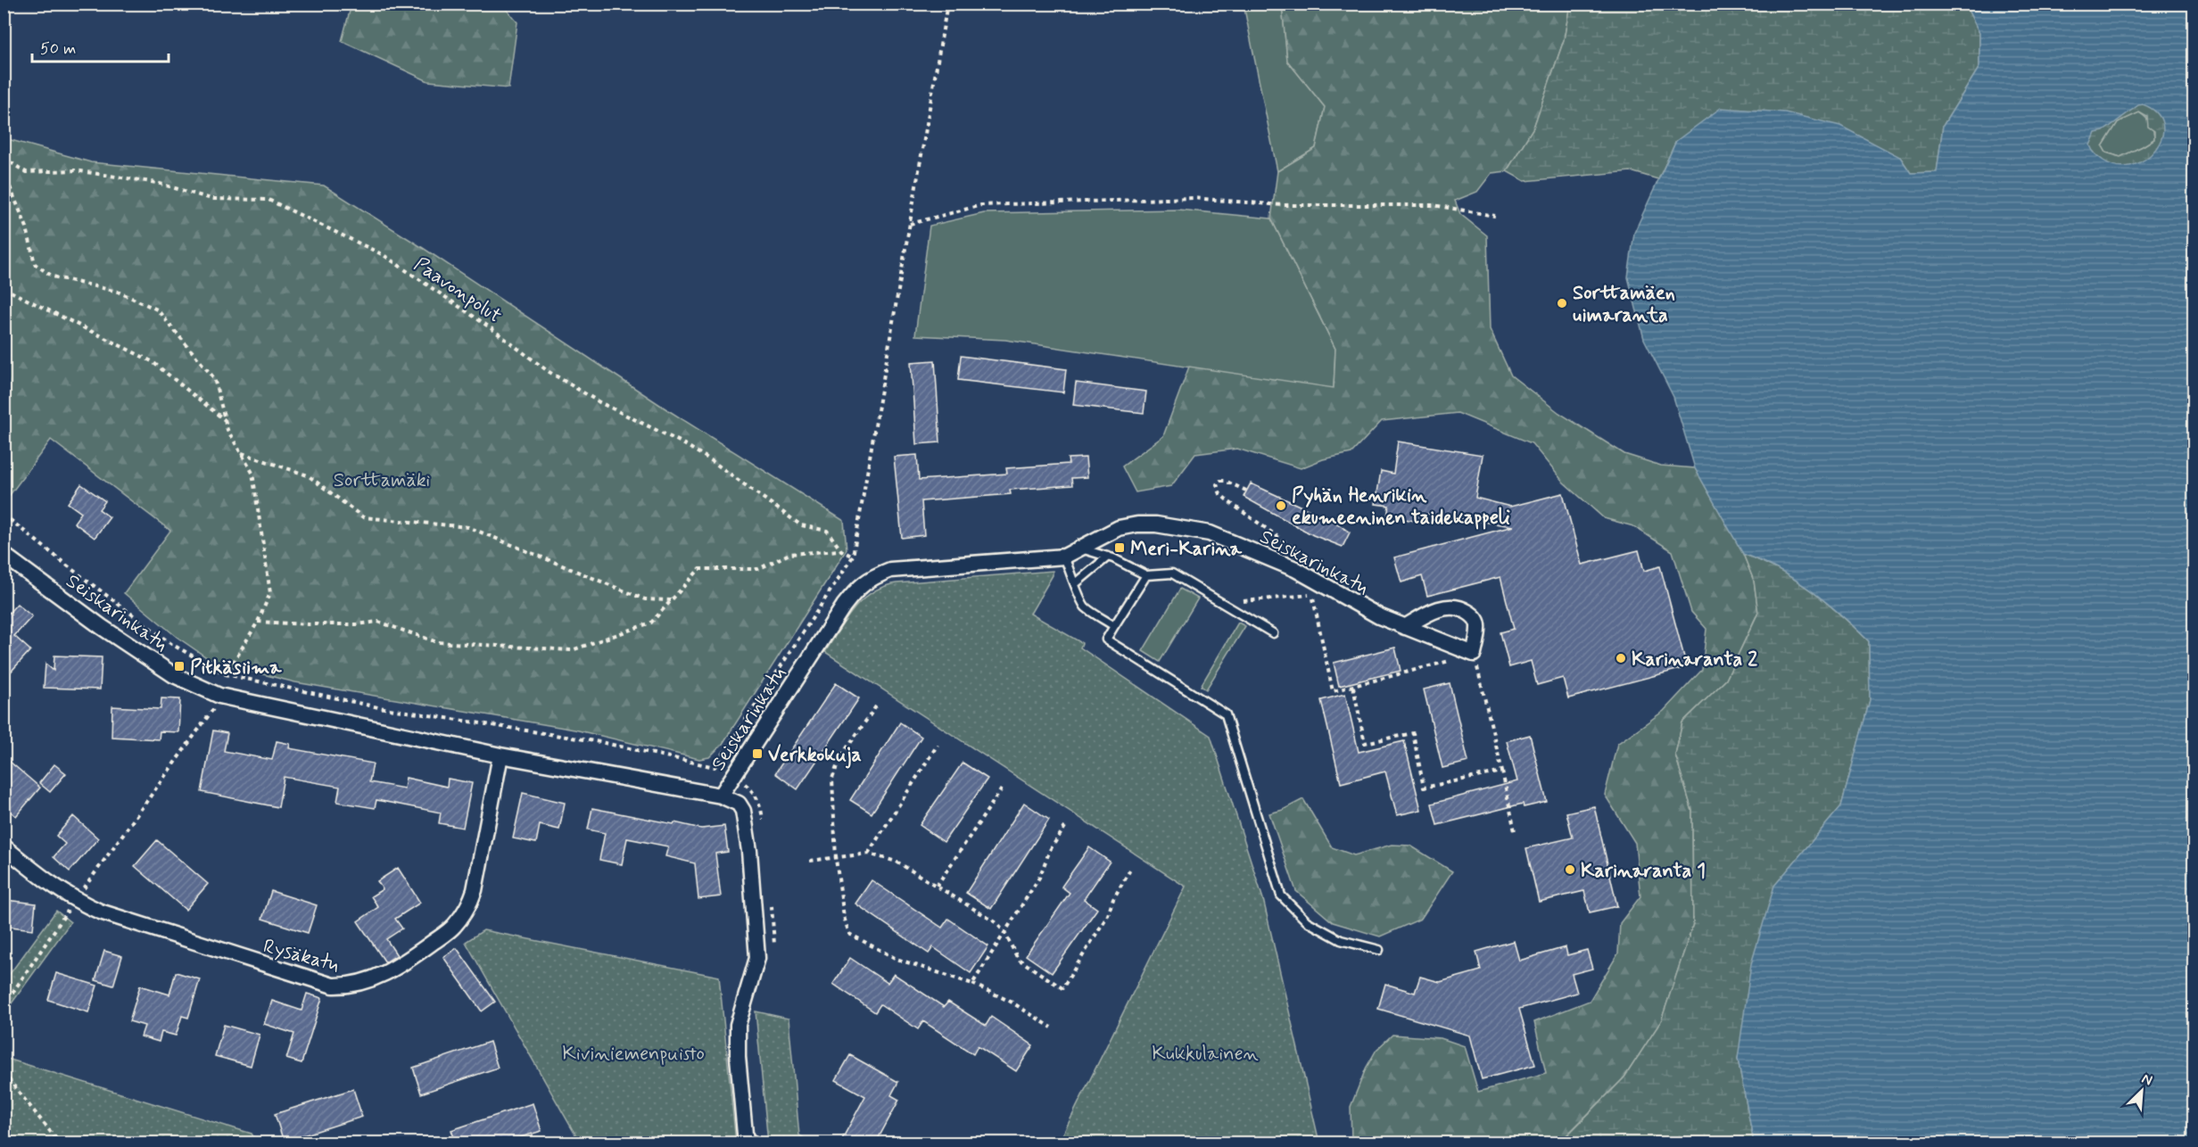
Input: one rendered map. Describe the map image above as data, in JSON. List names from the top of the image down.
{
  "streets": {
    "street": ["Seiskarinkatu", "Rysäkatu"],
    "path": ["Paavonpolut"]
  },
  "crossings": [
    ["Seiskarinkatu", "Rysäkatu"]
  ],
  "parks": ["Sorttamäki", "Kiviniemenpuisto", "Kukkulainen"],
  "places": {
    "other": [
      "Sorttamäen uimaranta",
      "Pyhän Henrikin ekumeeninen taidekappeli",
      "Karinaranta 2",
      "Karinaranta 1"
    ],
    "transit": ["Meri-Karina", "Pitkäsiima", "Verkkokuja"]
  },
  "scale_bar": "50 m",
  "north": "top right"
}
